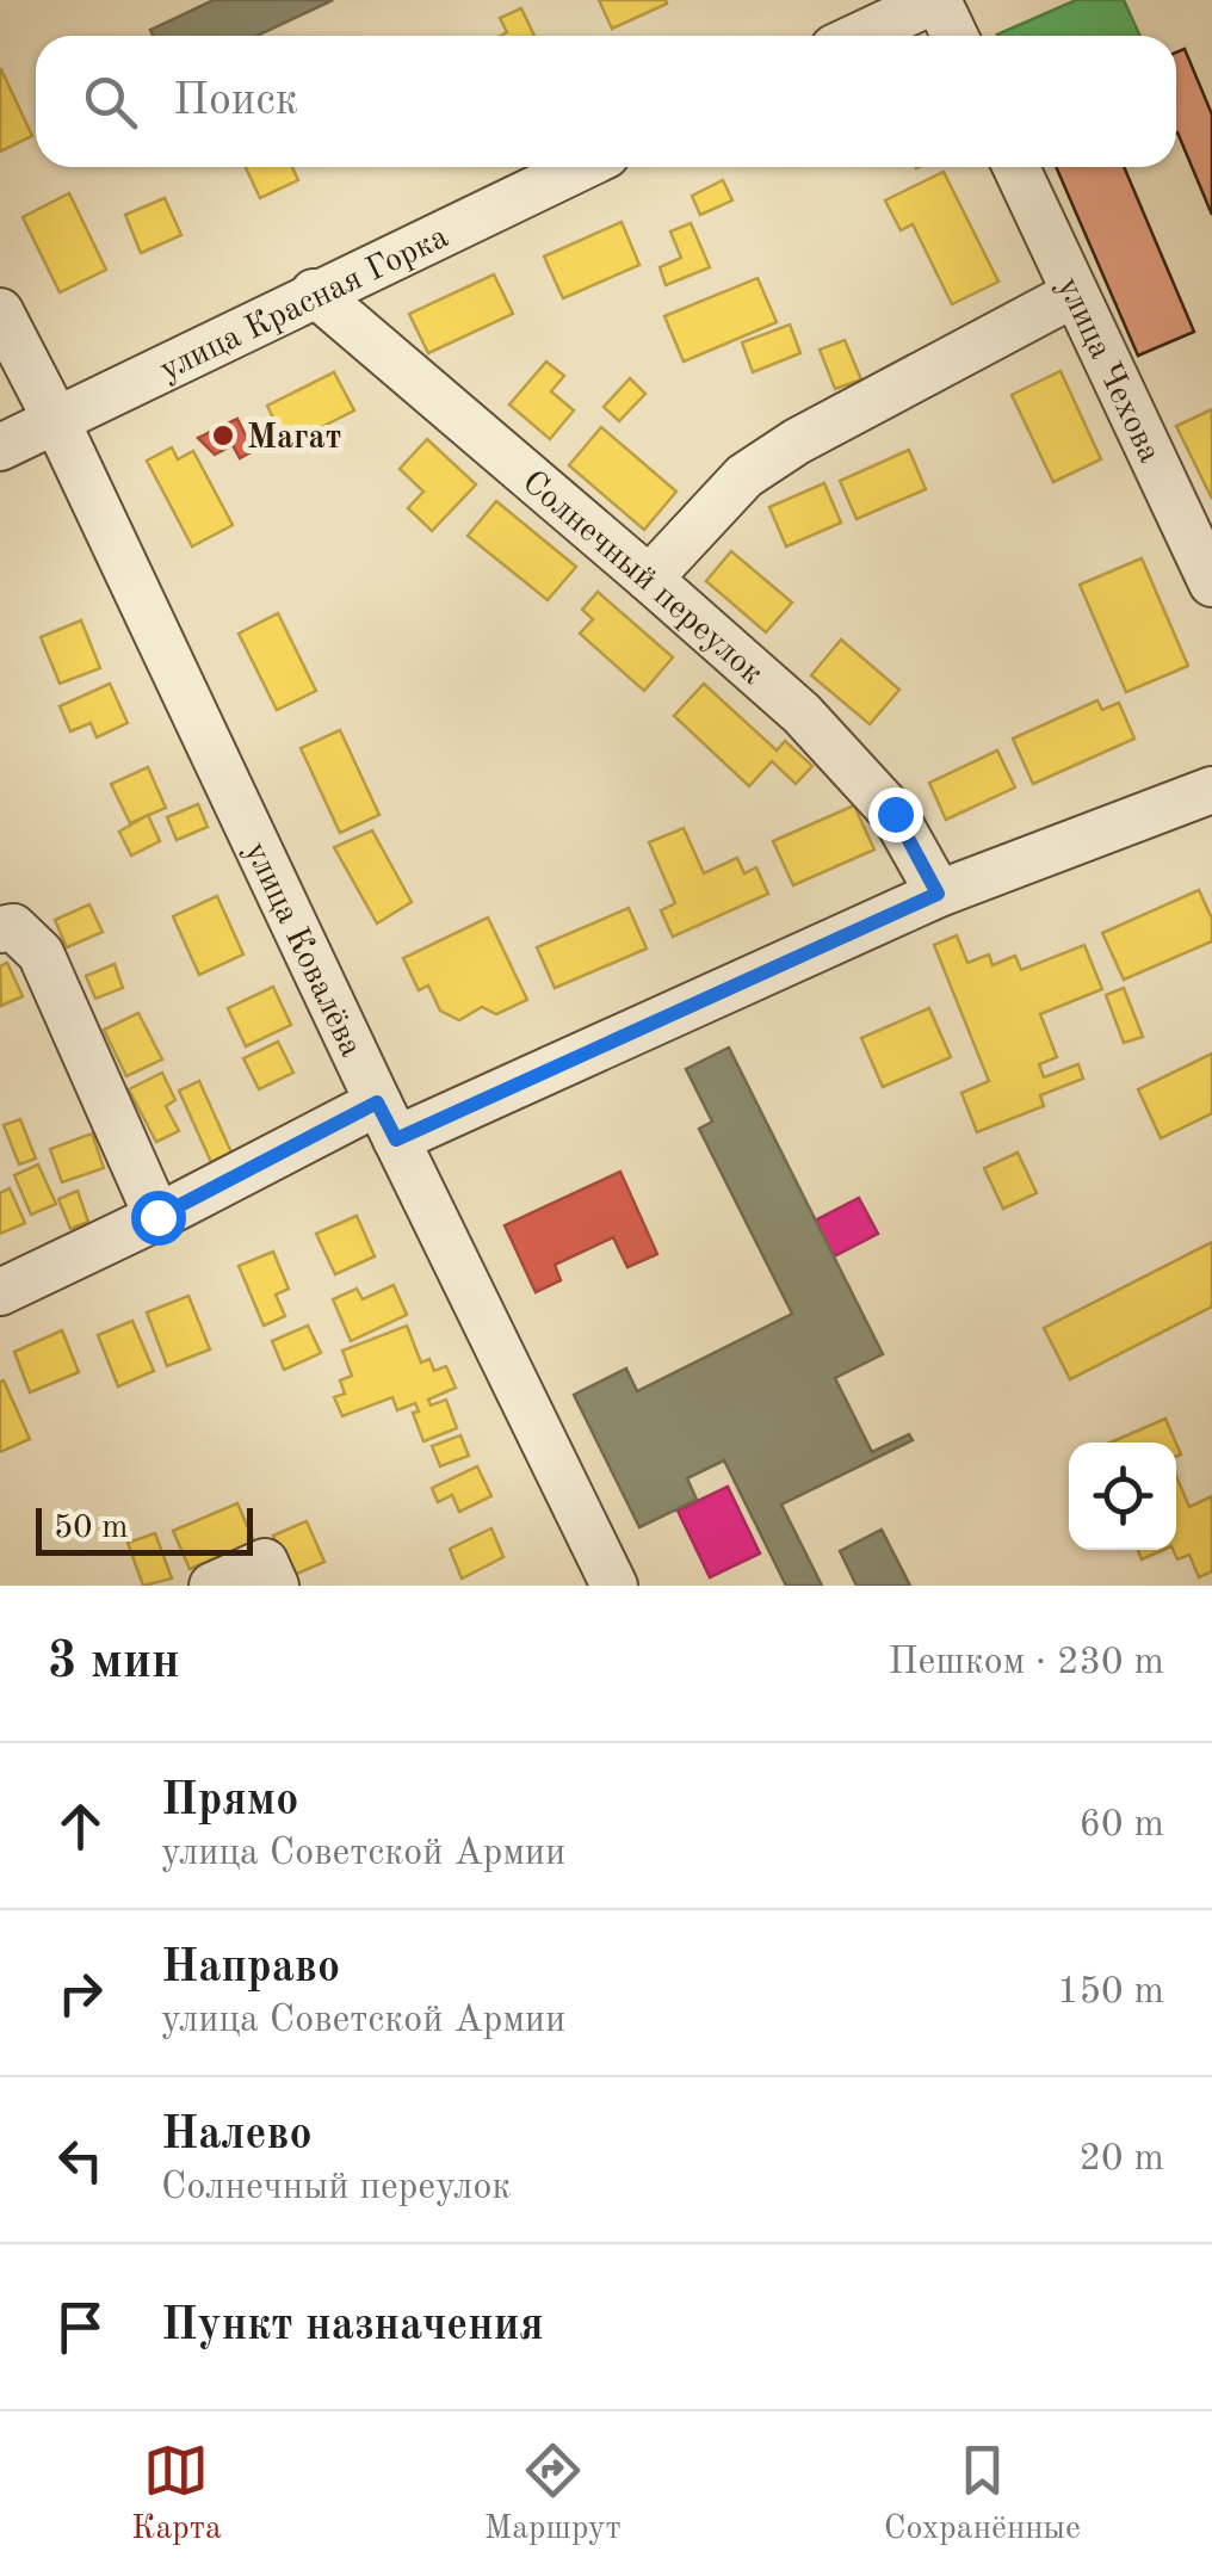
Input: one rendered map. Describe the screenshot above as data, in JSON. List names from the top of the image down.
{
  "streets": {
    "street": [
      "улица Красная Горка",
      "улица Чехова",
      "Солнечный переулок",
      "улица Ковалёва"
    ]
  },
  "crossings": [
    ["улица Красная Горка", "Солнечный переулок"],
    ["улица Красная Горка", "улица Ковалёва"]
  ],
  "places": ["Магат"],
  "scale_bar": "50 m",
  "page": {
    "search": "Поиск",
    "scale": "50 m",
    "heading": ["3 мин", "Пешком · 230 m"],
    "list": [
      ["Прямо", "улица Советской Армии", "60 m"],
      ["Направо", "улица Советской Армии", "150 m"],
      ["Налево", "Солнечный переулок", "20 m"],
      "Пункт назначения"
    ],
    "nav": ["Карта", "Маршрут", "Сохранённые"]
  }
}
